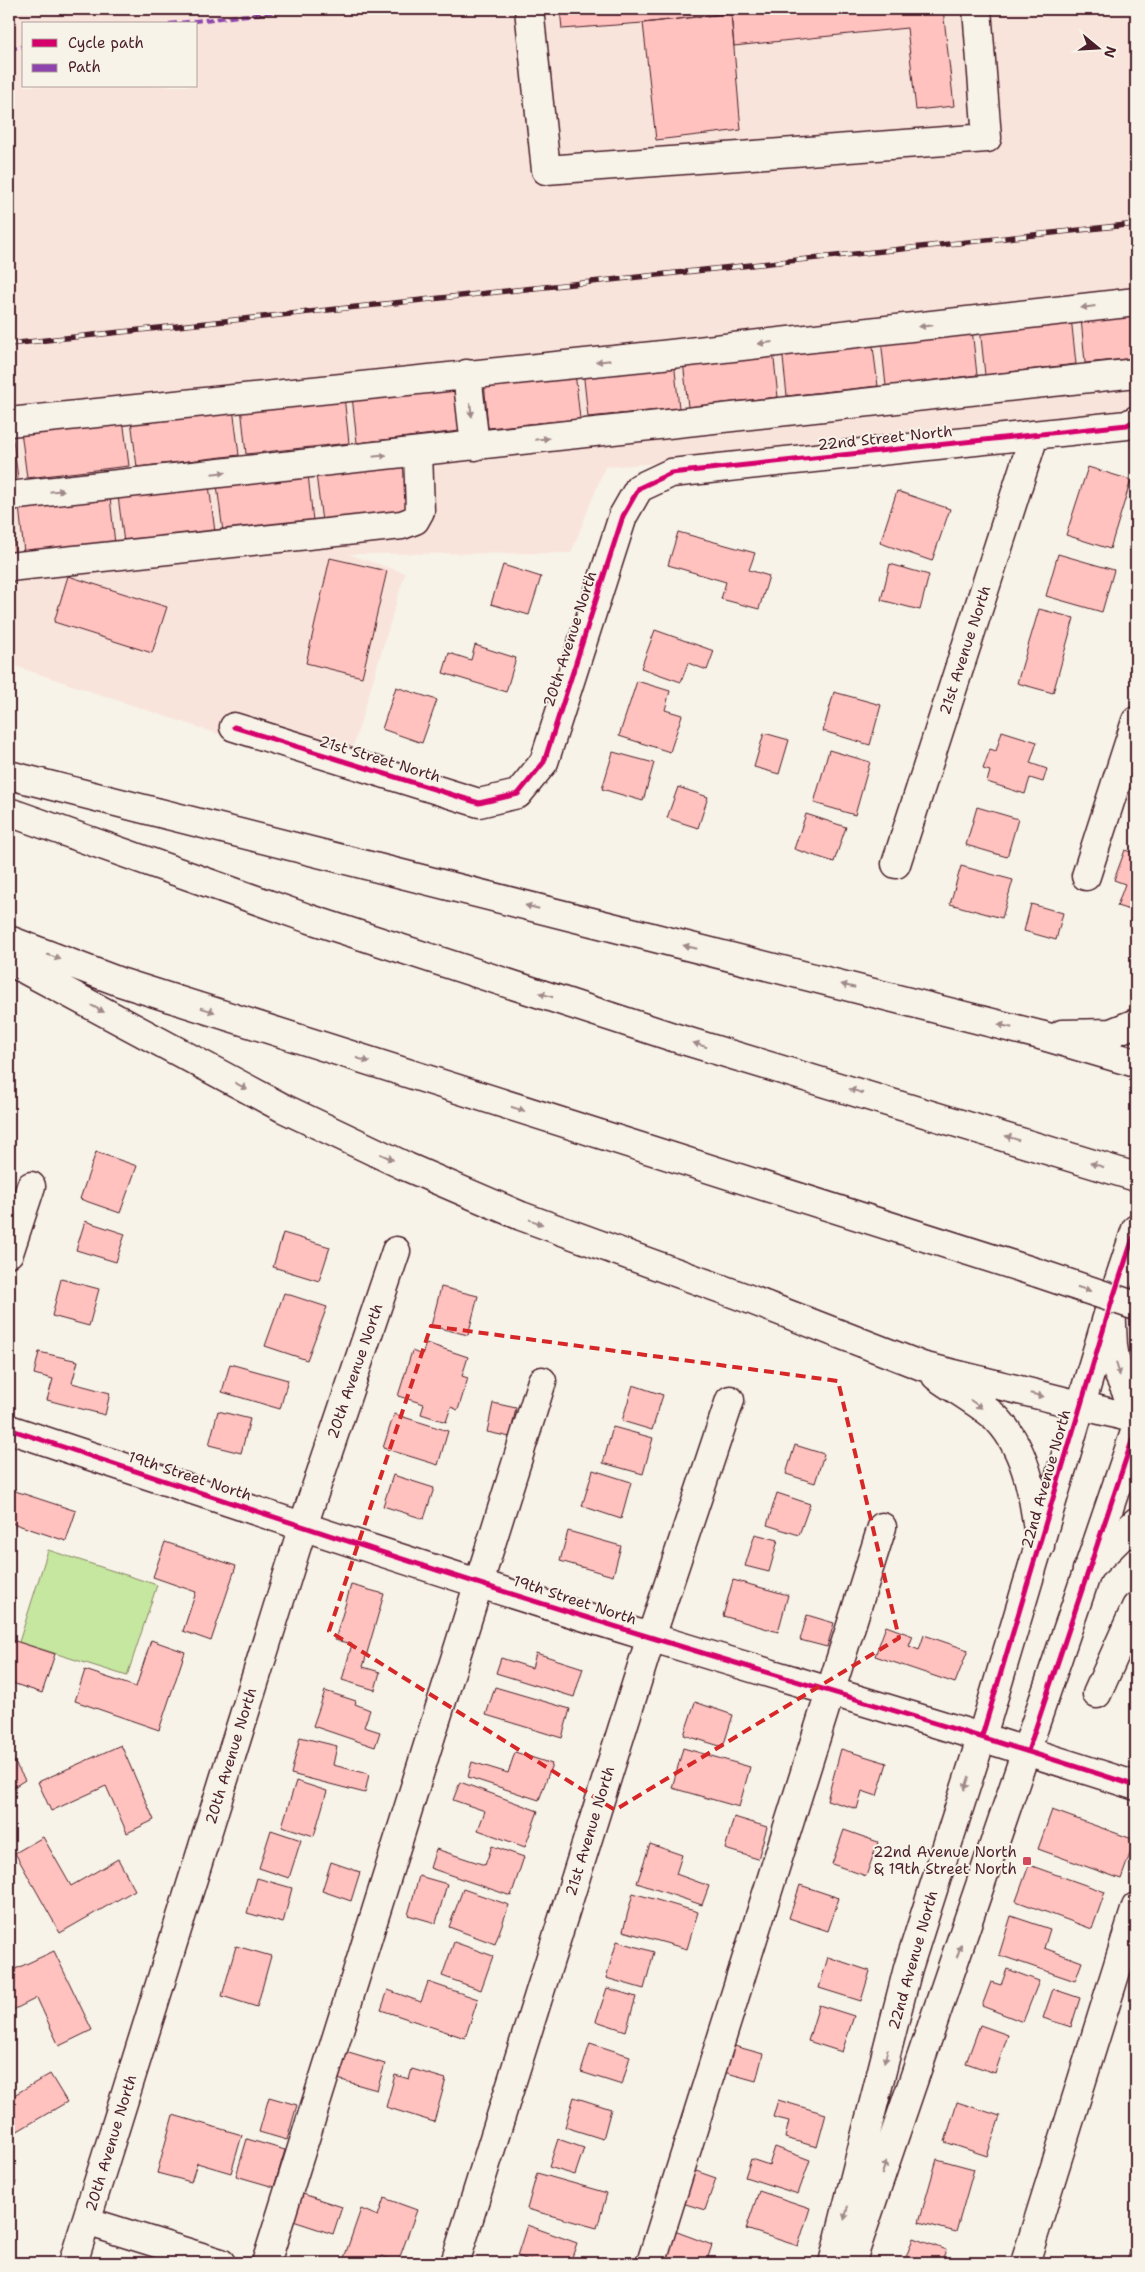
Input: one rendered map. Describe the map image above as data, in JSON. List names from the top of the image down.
{
  "streets": {
    "main road": [
      "22nd Street North",
      "20th Avenue North",
      "21st Avenue North",
      "21st Street North",
      "19th Street North",
      "22nd Avenue North"
    ]
  },
  "crossings": [
    ["22nd Street North", "20th Avenue North"],
    ["22nd Street North", "21st Avenue North"],
    ["20th Avenue North", "21st Street North"],
    ["20th Avenue North", "19th Street North"],
    ["21st Avenue North", "19th Street North"],
    ["19th Street North", "22nd Avenue North"]
  ],
  "places": {
    "transit": ["22nd Avenue North & 19th Street North"]
  },
  "legend": ["Cycle path", "Path"],
  "north": "right"
}
